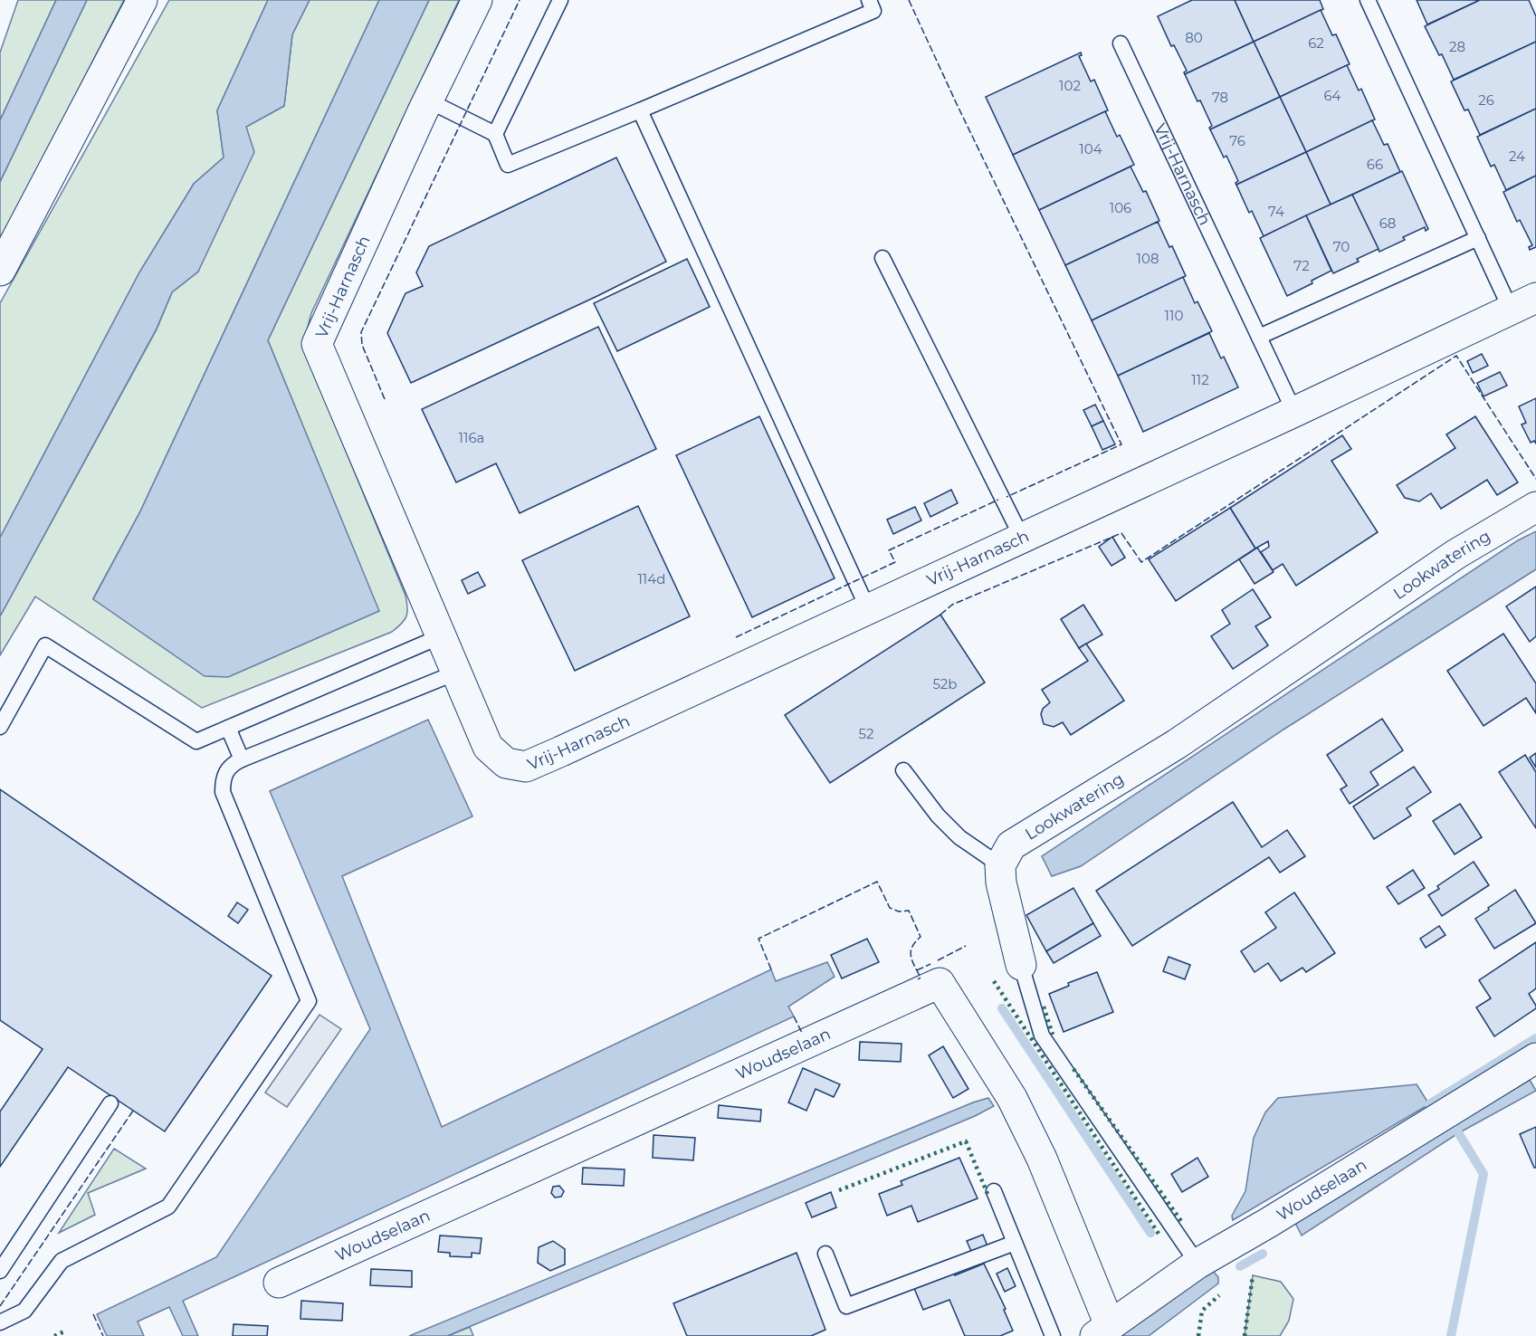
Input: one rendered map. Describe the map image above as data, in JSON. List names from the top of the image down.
{
  "streets": {
    "main road": ["Vrij-Harnasch", "Lookwatering", "Woudselaan"]
  },
  "house_numbers": [
    "80",
    "62",
    "28",
    "102",
    "64",
    "78",
    "26",
    "76",
    "104",
    "24",
    "66",
    "106",
    "74",
    "68",
    "70",
    "108",
    "72",
    "110",
    "112",
    "116a",
    "114d",
    "52b",
    "52"
  ]
}
